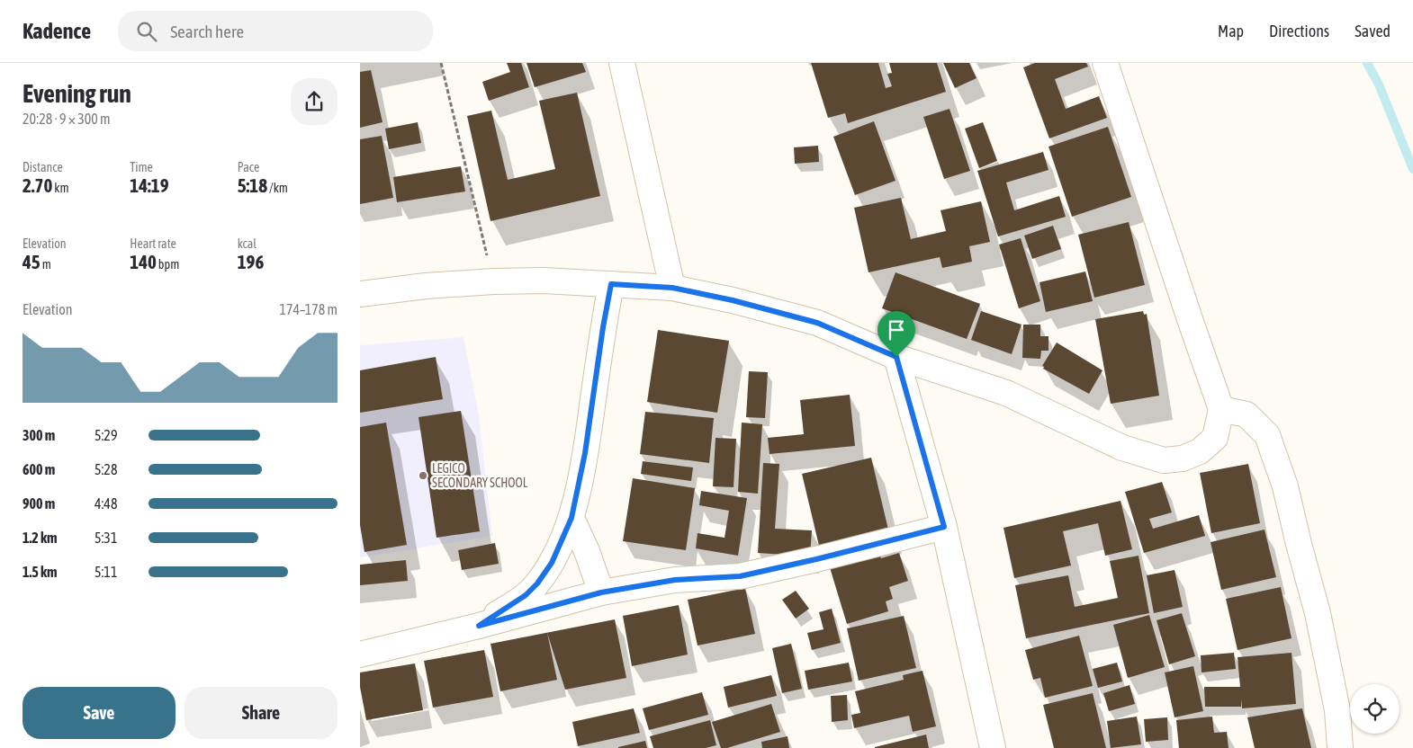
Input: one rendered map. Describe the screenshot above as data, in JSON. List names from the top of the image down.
{
  "places": ["LEGICO SECONDARY SCHOOL"],
  "page": {
    "header": "Kadence",
    "search": "Search here",
    "nav": ["Map", "Directions", "Saved"],
    "heading": ["Evening run", "20:28 · 9 × 300 m"],
    "stats": [
      ["Distance", "2.70 km"],
      ["Time", "14:19"],
      ["Pace", "5:18 /km"],
      ["Elevation", "45 m"],
      ["Heart rate", "140 bpm"],
      ["kcal", "196"]
    ],
    "chart": ["Elevation", "174–178 m"],
    "list": [
      {
        "name": "300 m",
        "note": "5:29"
      },
      {
        "name": "600 m",
        "note": "5:28"
      },
      {
        "name": "900 m",
        "note": "4:48"
      },
      {
        "name": "1.2 km",
        "note": "5:31"
      },
      {
        "name": "1.5 km",
        "note": "5:11"
      }
    ],
    "buttons": ["Save", "Share"]
  }
}
